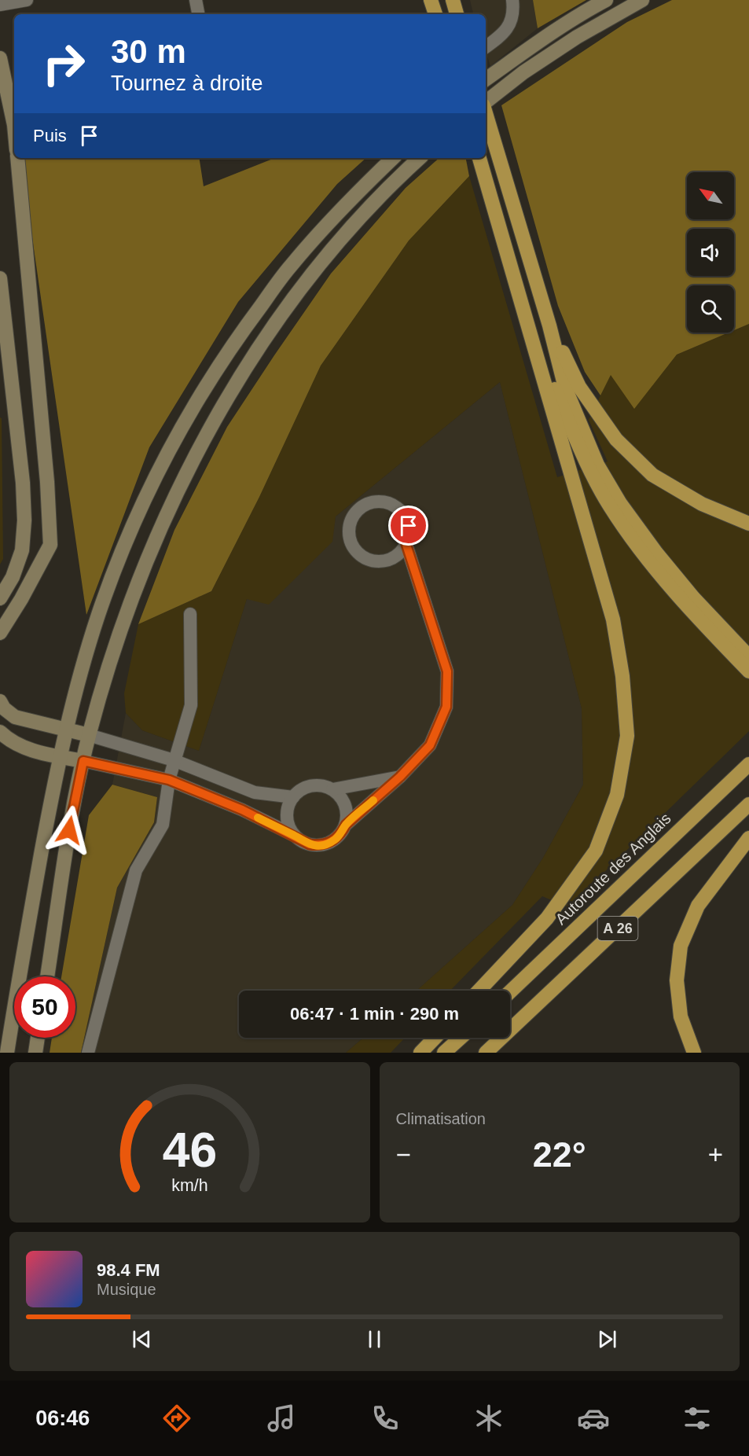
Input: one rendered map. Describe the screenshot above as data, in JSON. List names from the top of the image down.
{
  "streets": {
    "highway": ["Autoroute des Anglais", "A 26"]
  },
  "north": "top left",
  "page": {
    "turn": ["30 m", "Tournez à droite"],
    "then": "Puis",
    "limit": "50",
    "trip": "06:47 · 1 min · 290 m",
    "tile": "Climatisation",
    "heat": ["−", "22°", "+"],
    "song": ["98.4 FM", "Musique"],
    "tabs": "06:46",
    "gauge": ["46", "km/h"]
  }
}
